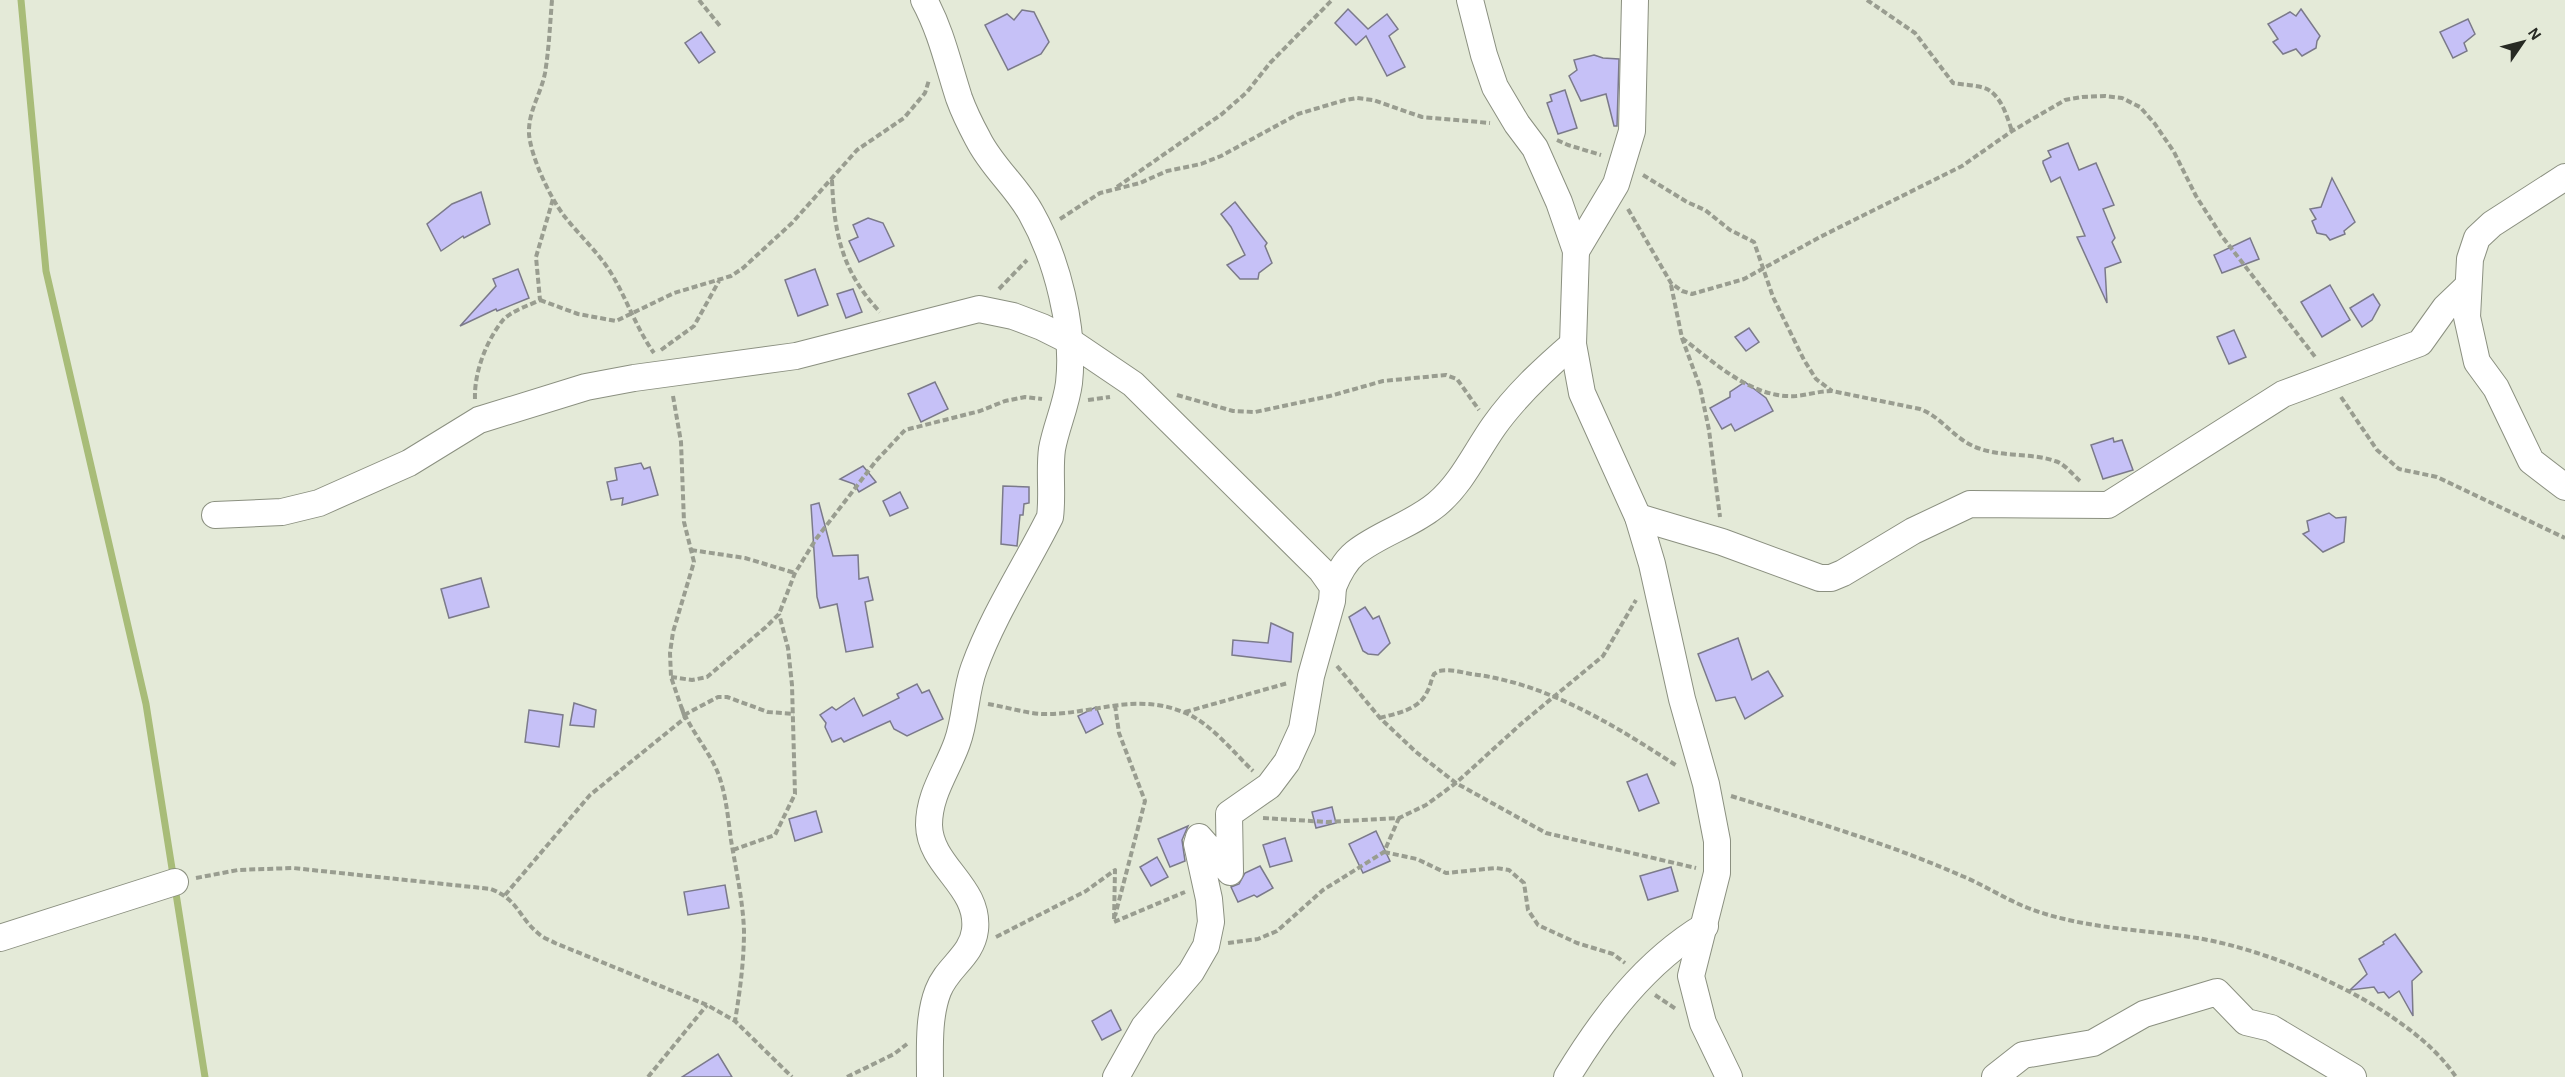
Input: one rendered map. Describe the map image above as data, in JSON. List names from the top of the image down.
{
  "north": "top right"
}
